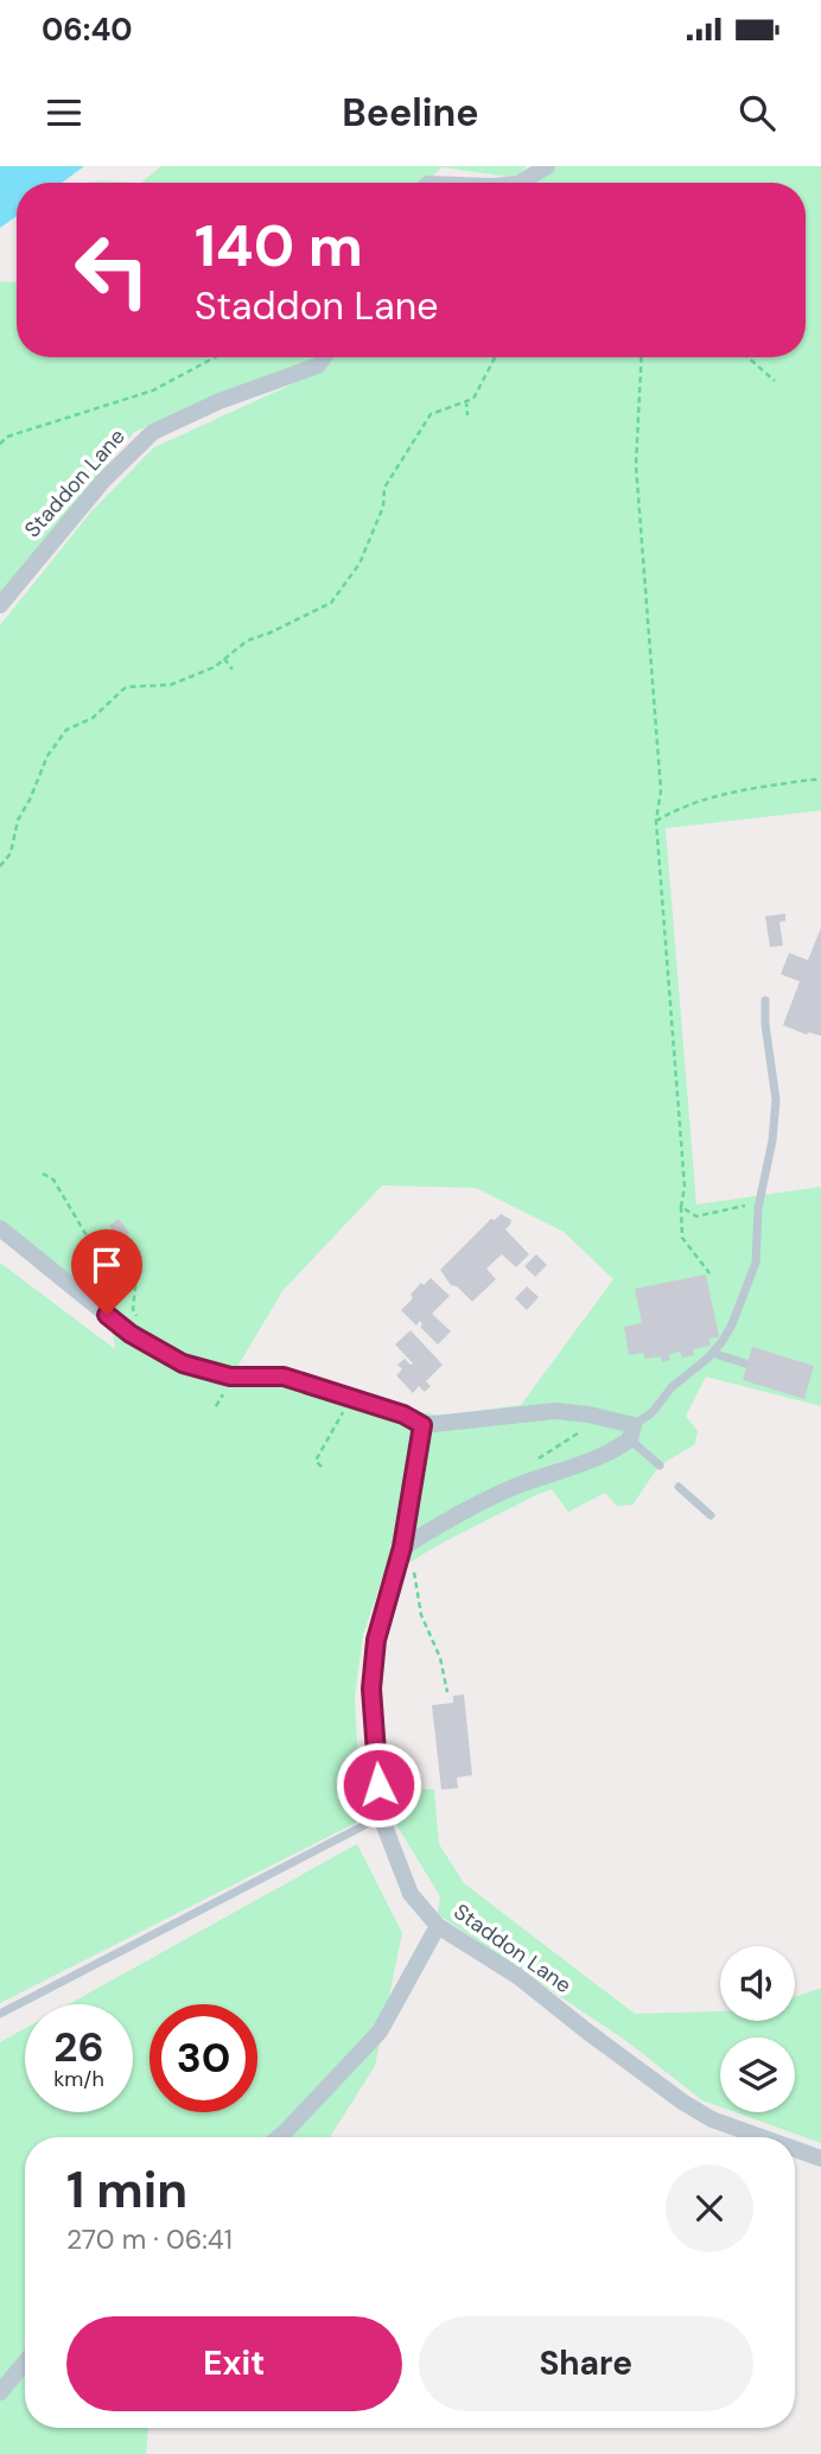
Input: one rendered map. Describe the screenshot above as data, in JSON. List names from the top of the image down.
{
  "streets": {
    "street": ["Staddon Lane"]
  },
  "page": {
    "status": "06:40",
    "header": "Beeline",
    "turn": ["140 m", "Staddon Lane"],
    "speed": "26 km/h",
    "limit": "30",
    "heading": ["1 min", "270 m · 06:41"],
    "buttons": ["Exit", "Share"]
  }
}
